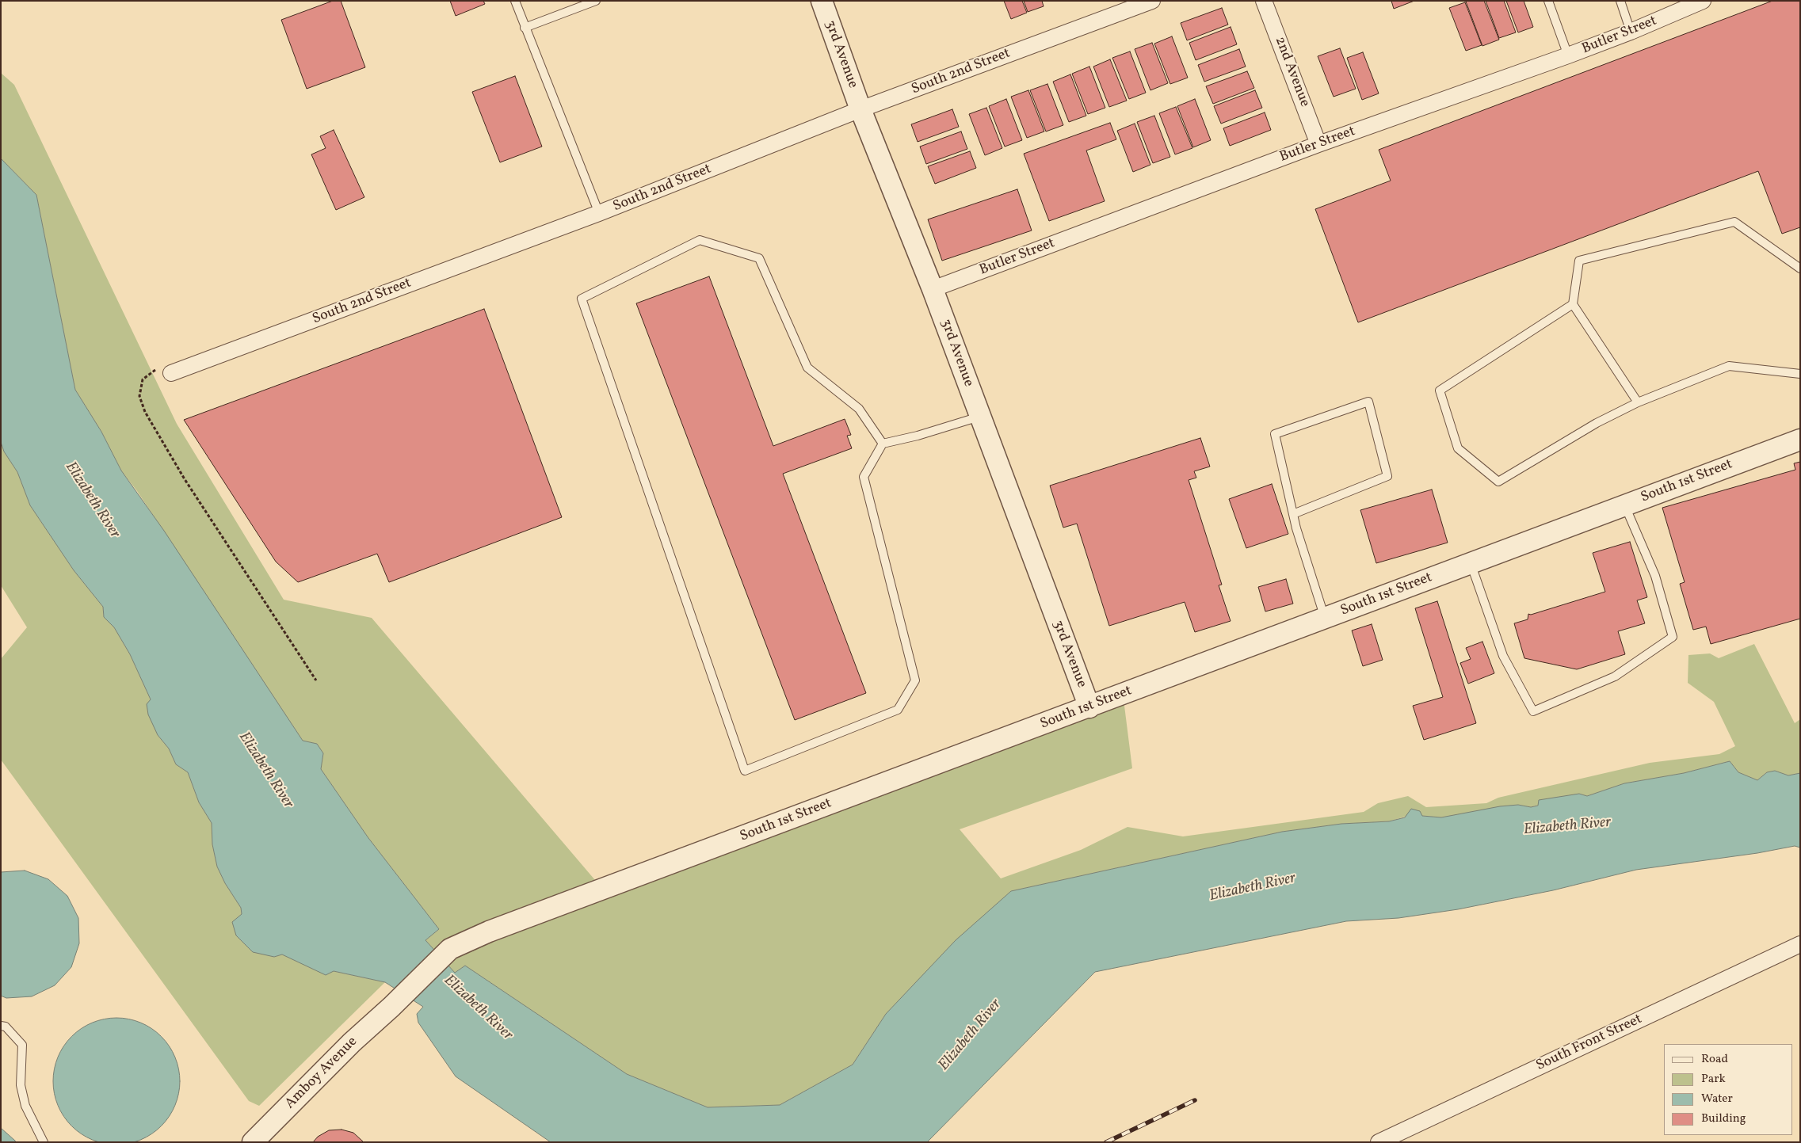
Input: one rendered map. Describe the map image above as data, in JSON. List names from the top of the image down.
{
  "streets": {
    "street": [
      "Butler Street",
      "3rd Avenue",
      "South 2nd Street",
      "2nd Avenue",
      "South 1st Street",
      "South Front Street",
      "Amboy Avenue"
    ]
  },
  "crossings": [
    ["Butler Street", "3rd Avenue"],
    ["Butler Street", "2nd Avenue"],
    ["3rd Avenue", "South 2nd Street"],
    ["3rd Avenue", "South 1st Street"],
    ["South 1st Street", "Amboy Avenue"]
  ],
  "water": ["Elizabeth River"],
  "legend": [
    "Road",
    "Park",
    "Water",
    "Building"
  ]
}
